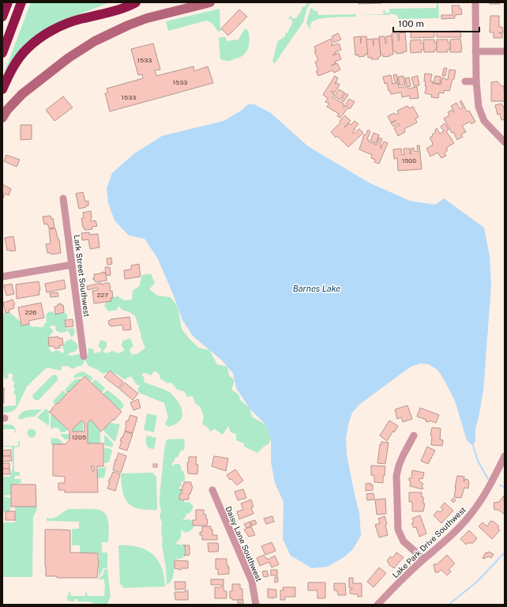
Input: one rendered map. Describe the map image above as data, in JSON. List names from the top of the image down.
{
  "streets": {
    "street": ["Lark Street Southwest", "Lake Park Drive Southwest", "Daisy Lane Southwest"]
  },
  "water": ["Barnes Lake"],
  "house_numbers": [
    "1533",
    "1533",
    "1533",
    "1500",
    "227",
    "226",
    "1205"
  ],
  "scale_bar": "100 m"
}
